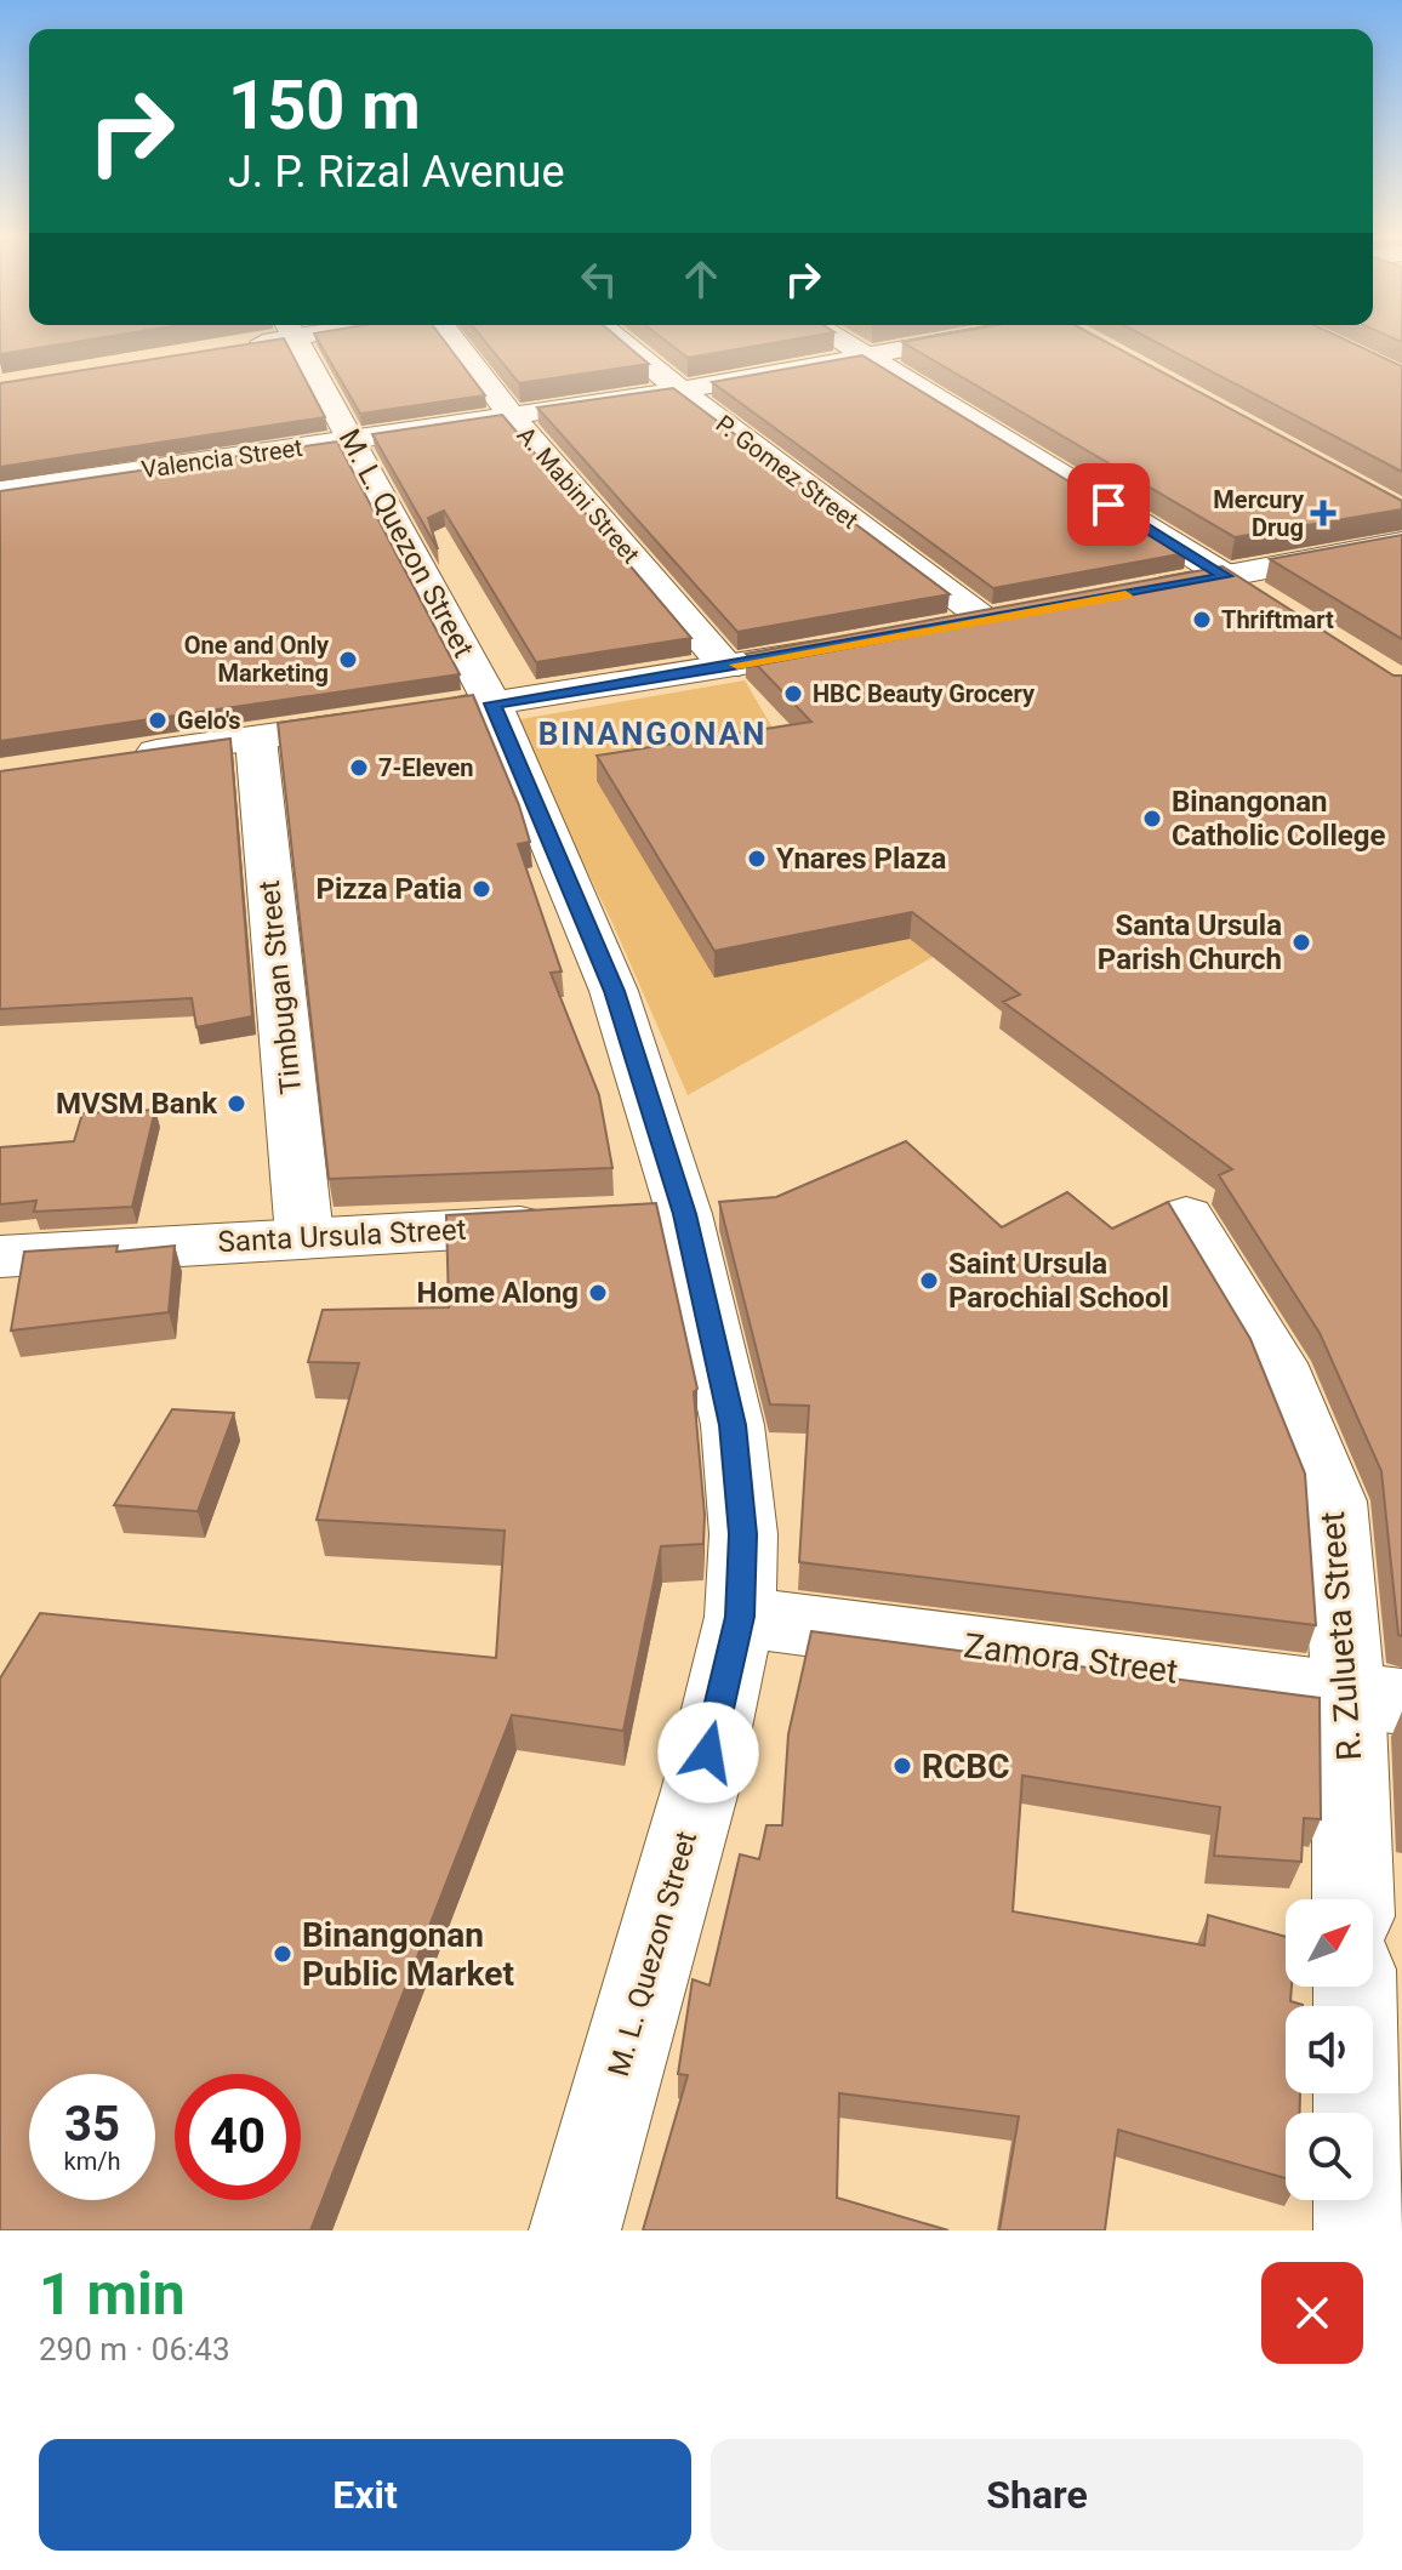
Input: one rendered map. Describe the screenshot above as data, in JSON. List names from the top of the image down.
{
  "streets": {
    "street": [
      "Valencia Street",
      "P. Gomez Street",
      "A. Mabini Street",
      "M. L. Quezon Street",
      "Timbugan Street",
      "Santa Ursula Street",
      "R. Zulueta Street",
      "Zamora Street"
    ]
  },
  "crossings": [
    ["Valencia Street", "P. Gomez Street"],
    ["Valencia Street", "A. Mabini Street"],
    ["Valencia Street", "M. L. Quezon Street"],
    ["M. L. Quezon Street", "Zamora Street"],
    ["Timbugan Street", "Santa Ursula Street"],
    ["R. Zulueta Street", "Zamora Street"]
  ],
  "districts": ["BINANGONAN"],
  "places": {
    "health": ["Mercury Drug"],
    "other": [
      "Thriftmart",
      "One and Only Marketing",
      "HBC Beauty Grocery",
      "Gelo's",
      "7-Eleven",
      "Binangonan Catholic College",
      "Ynares Plaza",
      "Pizza Patia",
      "Santa Ursula Parish Church",
      "MVSM Bank",
      "Saint Ursula Parochial School",
      "Home Along",
      "RCBC",
      "Binangonan Public Market"
    ]
  },
  "north": "top right",
  "page": {
    "turn": ["150 m", "J. P. Rizal Avenue"],
    "speed": "35 km/h",
    "limit": "40",
    "heading": ["1 min", "290 m · 06:43"],
    "buttons": ["Exit", "Share"]
  }
}
